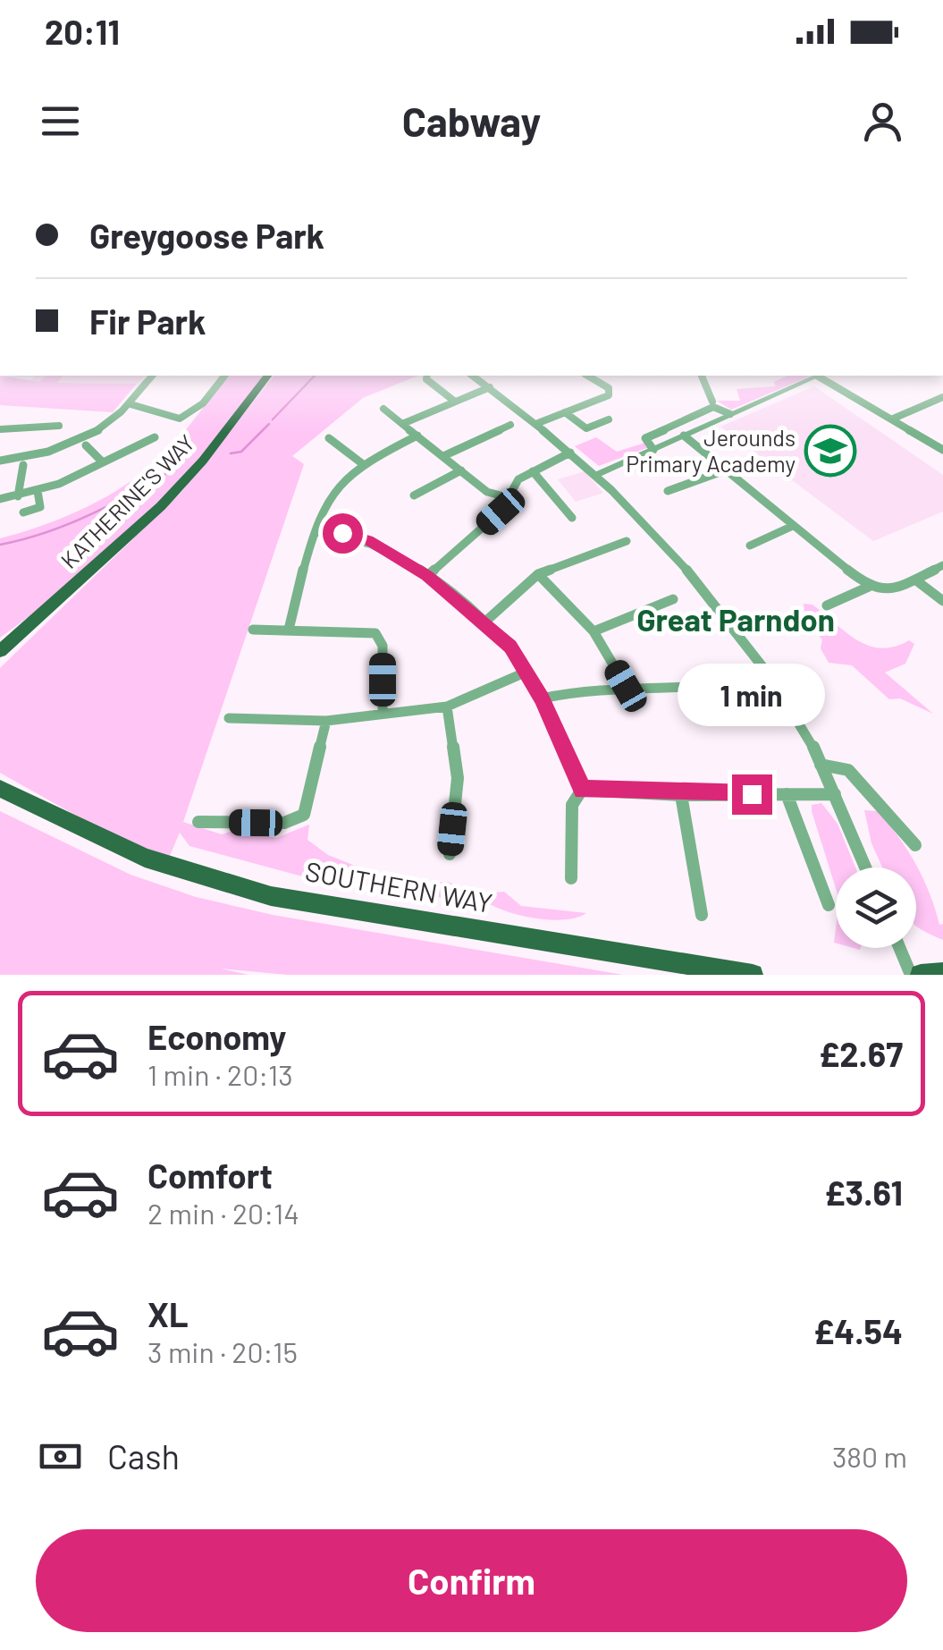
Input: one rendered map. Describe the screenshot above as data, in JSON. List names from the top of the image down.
{
  "streets": {
    "main road": ["KATHERINE'S WAY", "SOUTHERN WAY"]
  },
  "districts": ["Great Parndon"],
  "places": {
    "school or university": ["Jerounds Primary Academy"]
  },
  "page": {
    "status": "20:11",
    "header": "Cabway",
    "banner": ["Greygoose Park", "Fir Park"],
    "bubble": "1 min",
    "list": [
      {
        "name": "Economy",
        "note": "1 min · 20:13",
        "value": "£2.67"
      },
      {
        "name": "Comfort",
        "note": "2 min · 20:14",
        "value": "£3.61"
      },
      {
        "name": "XL",
        "note": "3 min · 20:15",
        "value": "£4.54"
      }
    ],
    "pay": ["Cash", "380 m"],
    "buttons": "Confirm"
  }
}
